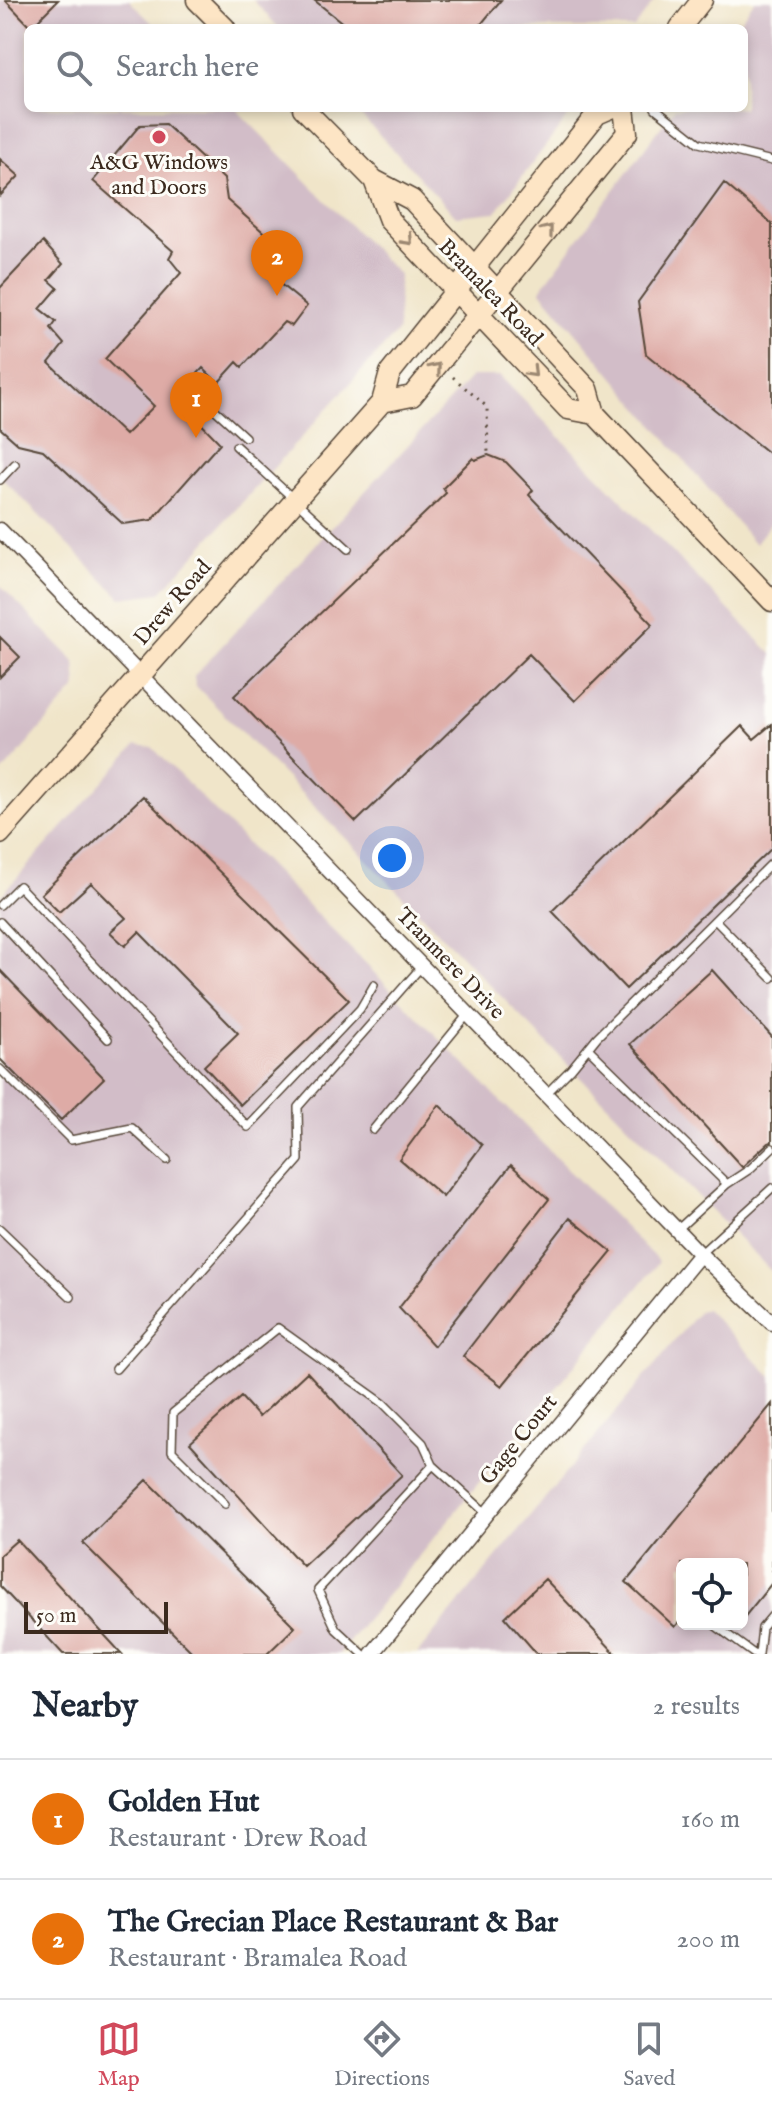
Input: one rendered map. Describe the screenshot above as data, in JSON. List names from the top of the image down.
{
  "streets": {
    "street": [
      "Bramalea Road",
      "Drew Road",
      "Tranmere Drive",
      "Gage Court"
    ]
  },
  "crossings": [
    ["Bramalea Road", "Drew Road"],
    ["Drew Road", "Tranmere Drive"],
    ["Tranmere Drive", "Gage Court"]
  ],
  "places": ["A&G Windows and Doors"],
  "scale_bar": "50 m",
  "page": {
    "search": "Search here",
    "pins": ["2", "1"],
    "scale": "50 m",
    "heading": ["Nearby", "2 results"],
    "list": [
      {
        "mark": "1",
        "name": "Golden Hut",
        "note": "Restaurant · Drew Road",
        "value": "160 m"
      },
      {
        "mark": "2",
        "name": "The Grecian Place Restaurant & Bar",
        "note": "Restaurant · Bramalea Road",
        "value": "200 m"
      }
    ],
    "nav": ["Map", "Directions", "Saved"]
  }
}
